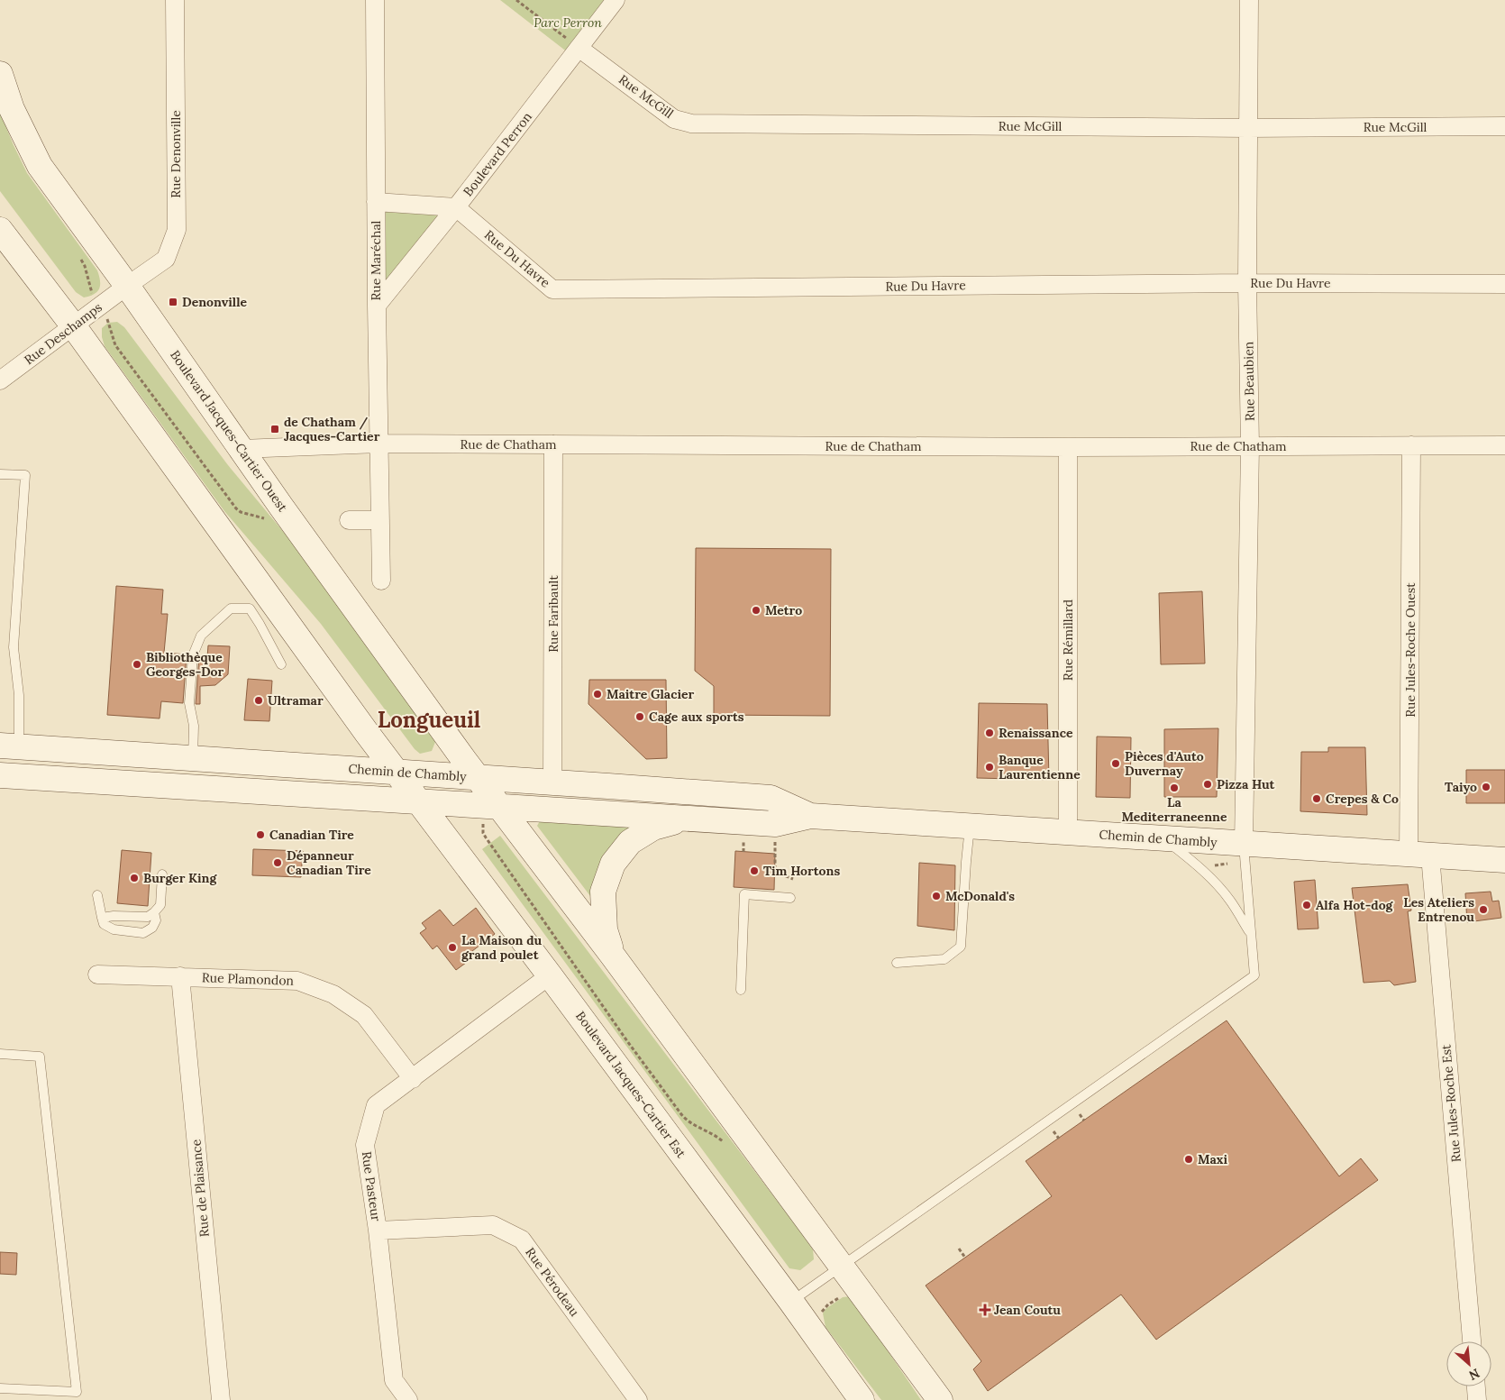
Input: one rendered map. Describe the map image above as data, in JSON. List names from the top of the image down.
{
  "streets": {
    "main road": ["Boulevard Jacques-Cartier Ouest", "Chemin de Chambly", "Boulevard Jacques-Cartier Est"],
    "street": [
      "Rue McGill",
      "Rue Denonville",
      "Boulevard Perron",
      "Rue Du Havre",
      "Rue Maréchal",
      "Rue Deschamps",
      "Rue Beaubien",
      "Rue de Chatham",
      "Rue Faribault",
      "Rue Rémillard",
      "Rue Jules-Roche Ouest",
      "Rue Plamondon",
      "Rue Jules-Roche Est",
      "Rue Pasteur",
      "Rue de Plaisance",
      "Rue Pérodeau"
    ]
  },
  "crossings": [
    ["Rue McGill", "Boulevard Perron"],
    ["Rue McGill", "Rue Beaubien"],
    ["Rue Denonville", "Rue Deschamps"],
    ["Rue Denonville", "Boulevard Jacques-Cartier Ouest"],
    ["Boulevard Perron", "Rue Du Havre"],
    ["Boulevard Perron", "Rue Maréchal"],
    ["Rue Du Havre", "Rue Beaubien"],
    ["Rue Maréchal", "Rue de Chatham"],
    ["Rue Deschamps", "Boulevard Jacques-Cartier Ouest"],
    ["Rue Beaubien", "Rue de Chatham"],
    ["Rue Beaubien", "Chemin de Chambly"],
    ["Boulevard Jacques-Cartier Ouest", "Rue de Chatham"],
    ["Boulevard Jacques-Cartier Ouest", "Chemin de Chambly"],
    ["Rue de Chatham", "Rue Faribault"],
    ["Rue de Chatham", "Rue Rémillard"],
    ["Rue de Chatham", "Rue Jules-Roche Ouest"],
    ["Rue Faribault", "Chemin de Chambly"],
    ["Rue Rémillard", "Chemin de Chambly"],
    ["Rue Jules-Roche Ouest", "Chemin de Chambly"],
    ["Rue Jules-Roche Ouest", "Rue Jules-Roche Est"],
    ["Chemin de Chambly", "Boulevard Jacques-Cartier Est"],
    ["Chemin de Chambly", "Rue Jules-Roche Est"],
    ["Rue Plamondon", "Rue Pasteur"],
    ["Rue Plamondon", "Rue de Plaisance"],
    ["Boulevard Jacques-Cartier Est", "Rue Pasteur"],
    ["Rue Pasteur", "Rue Pérodeau"]
  ],
  "districts": ["Longueuil"],
  "parks": ["Parc Perron"],
  "places": {
    "transit": ["Denonville", "de Chatham / Jacques-Cartier"],
    "other": [
      "Metro",
      "Bibliothèque Georges-Dor",
      "Maitre Glacier",
      "Ultramar",
      "Cage aux sports",
      "Renaissance",
      "Pièces d'Auto Duvernay",
      "Banque Laurentienne",
      "Pizza Hut",
      "Taiyo",
      "La Mediterraneenne",
      "Crepes & Co",
      "Canadian Tire",
      "Dépanneur Canadian Tire",
      "Tim Hortons",
      "Burger King",
      "McDonald's",
      "Alfa Hot-dog",
      "Les Ateliers Entrenou",
      "La Maison du grand poulet",
      "Maxi"
    ],
    "health": ["Jean Coutu"]
  },
  "north": "bottom right"
}
